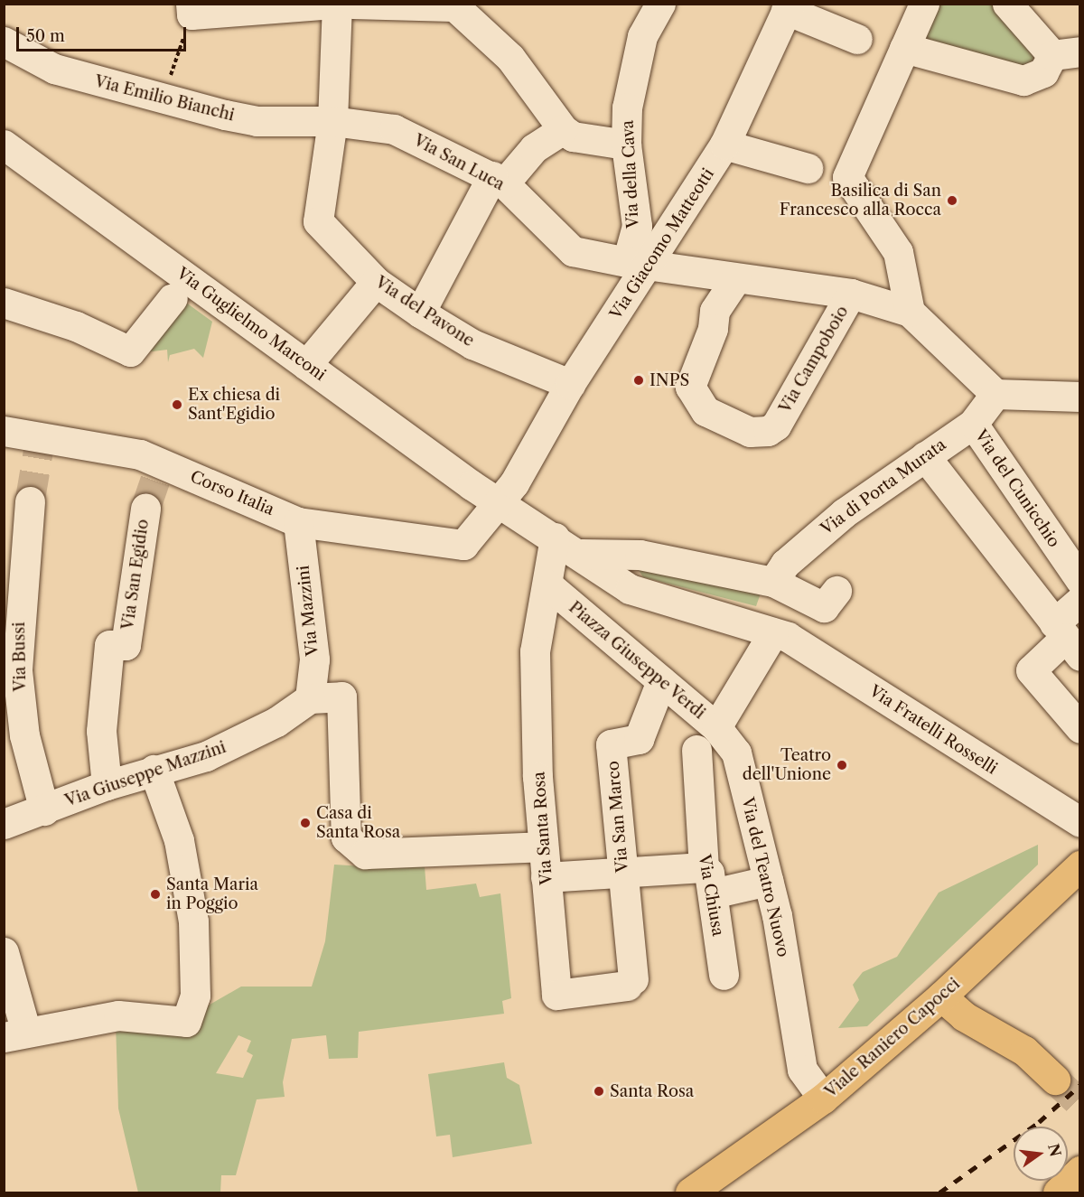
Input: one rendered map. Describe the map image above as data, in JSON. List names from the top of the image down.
{
  "streets": {
    "main road": ["Viale Raniero Capocci"],
    "street": [
      "Via Emilio Bianchi",
      "Via San Luca",
      "Via della Cava",
      "Via Giacomo Matteotti",
      "Via del Pavone",
      "Via Guglielmo Marconi",
      "Via Campoboio",
      "Via di Porta Murata",
      "Via del Cunicchio",
      "Corso Italia",
      "Via San Egidio",
      "Via Mazzini",
      "Via Bussi",
      "Piazza Giuseppe Verdi",
      "Via Fratelli Rosselli",
      "Via Giuseppe Mazzini",
      "Via San Marco",
      "Via Santa Rosa",
      "Via del Teatro Nuovo",
      "Via Chiusa"
    ]
  },
  "crossings": [
    ["Via Emilio Bianchi", "Via San Luca"],
    ["Via Emilio Bianchi", "Via del Pavone"],
    ["Via San Luca", "Via della Cava"],
    ["Via San Luca", "Via Giacomo Matteotti"],
    ["Via San Luca", "Via del Pavone"],
    ["Via San Luca", "Via Campoboio"],
    ["Via della Cava", "Via Giacomo Matteotti"],
    ["Via Giacomo Matteotti", "Via del Pavone"],
    ["Via Giacomo Matteotti", "Via Guglielmo Marconi"],
    ["Via Giacomo Matteotti", "Corso Italia"],
    ["Via di Porta Murata", "Via del Cunicchio"],
    ["Corso Italia", "Via Mazzini"],
    ["Via San Egidio", "Via Giuseppe Mazzini"],
    ["Via Mazzini", "Via Giuseppe Mazzini"],
    ["Via Bussi", "Via Giuseppe Mazzini"],
    ["Piazza Giuseppe Verdi", "Via Fratelli Rosselli"],
    ["Piazza Giuseppe Verdi", "Via San Marco"],
    ["Piazza Giuseppe Verdi", "Via Santa Rosa"],
    ["Piazza Giuseppe Verdi", "Via del Teatro Nuovo"],
    ["Piazza Giuseppe Verdi", "Via Chiusa"],
    ["Via San Marco", "Via Santa Rosa"],
    ["Via del Teatro Nuovo", "Via Chiusa"],
    ["Via del Teatro Nuovo", "Viale Raniero Capocci"]
  ],
  "places": [
    "Basilica di San Francesco alla Rocca",
    "INPS",
    "Ex chiesa di Sant'Egidio",
    "Teatro dell'Unione",
    "Casa di Santa Rosa",
    "Santa Maria in Poggio",
    "Santa Rosa"
  ],
  "scale_bar": "50 m",
  "north": "right"
}
